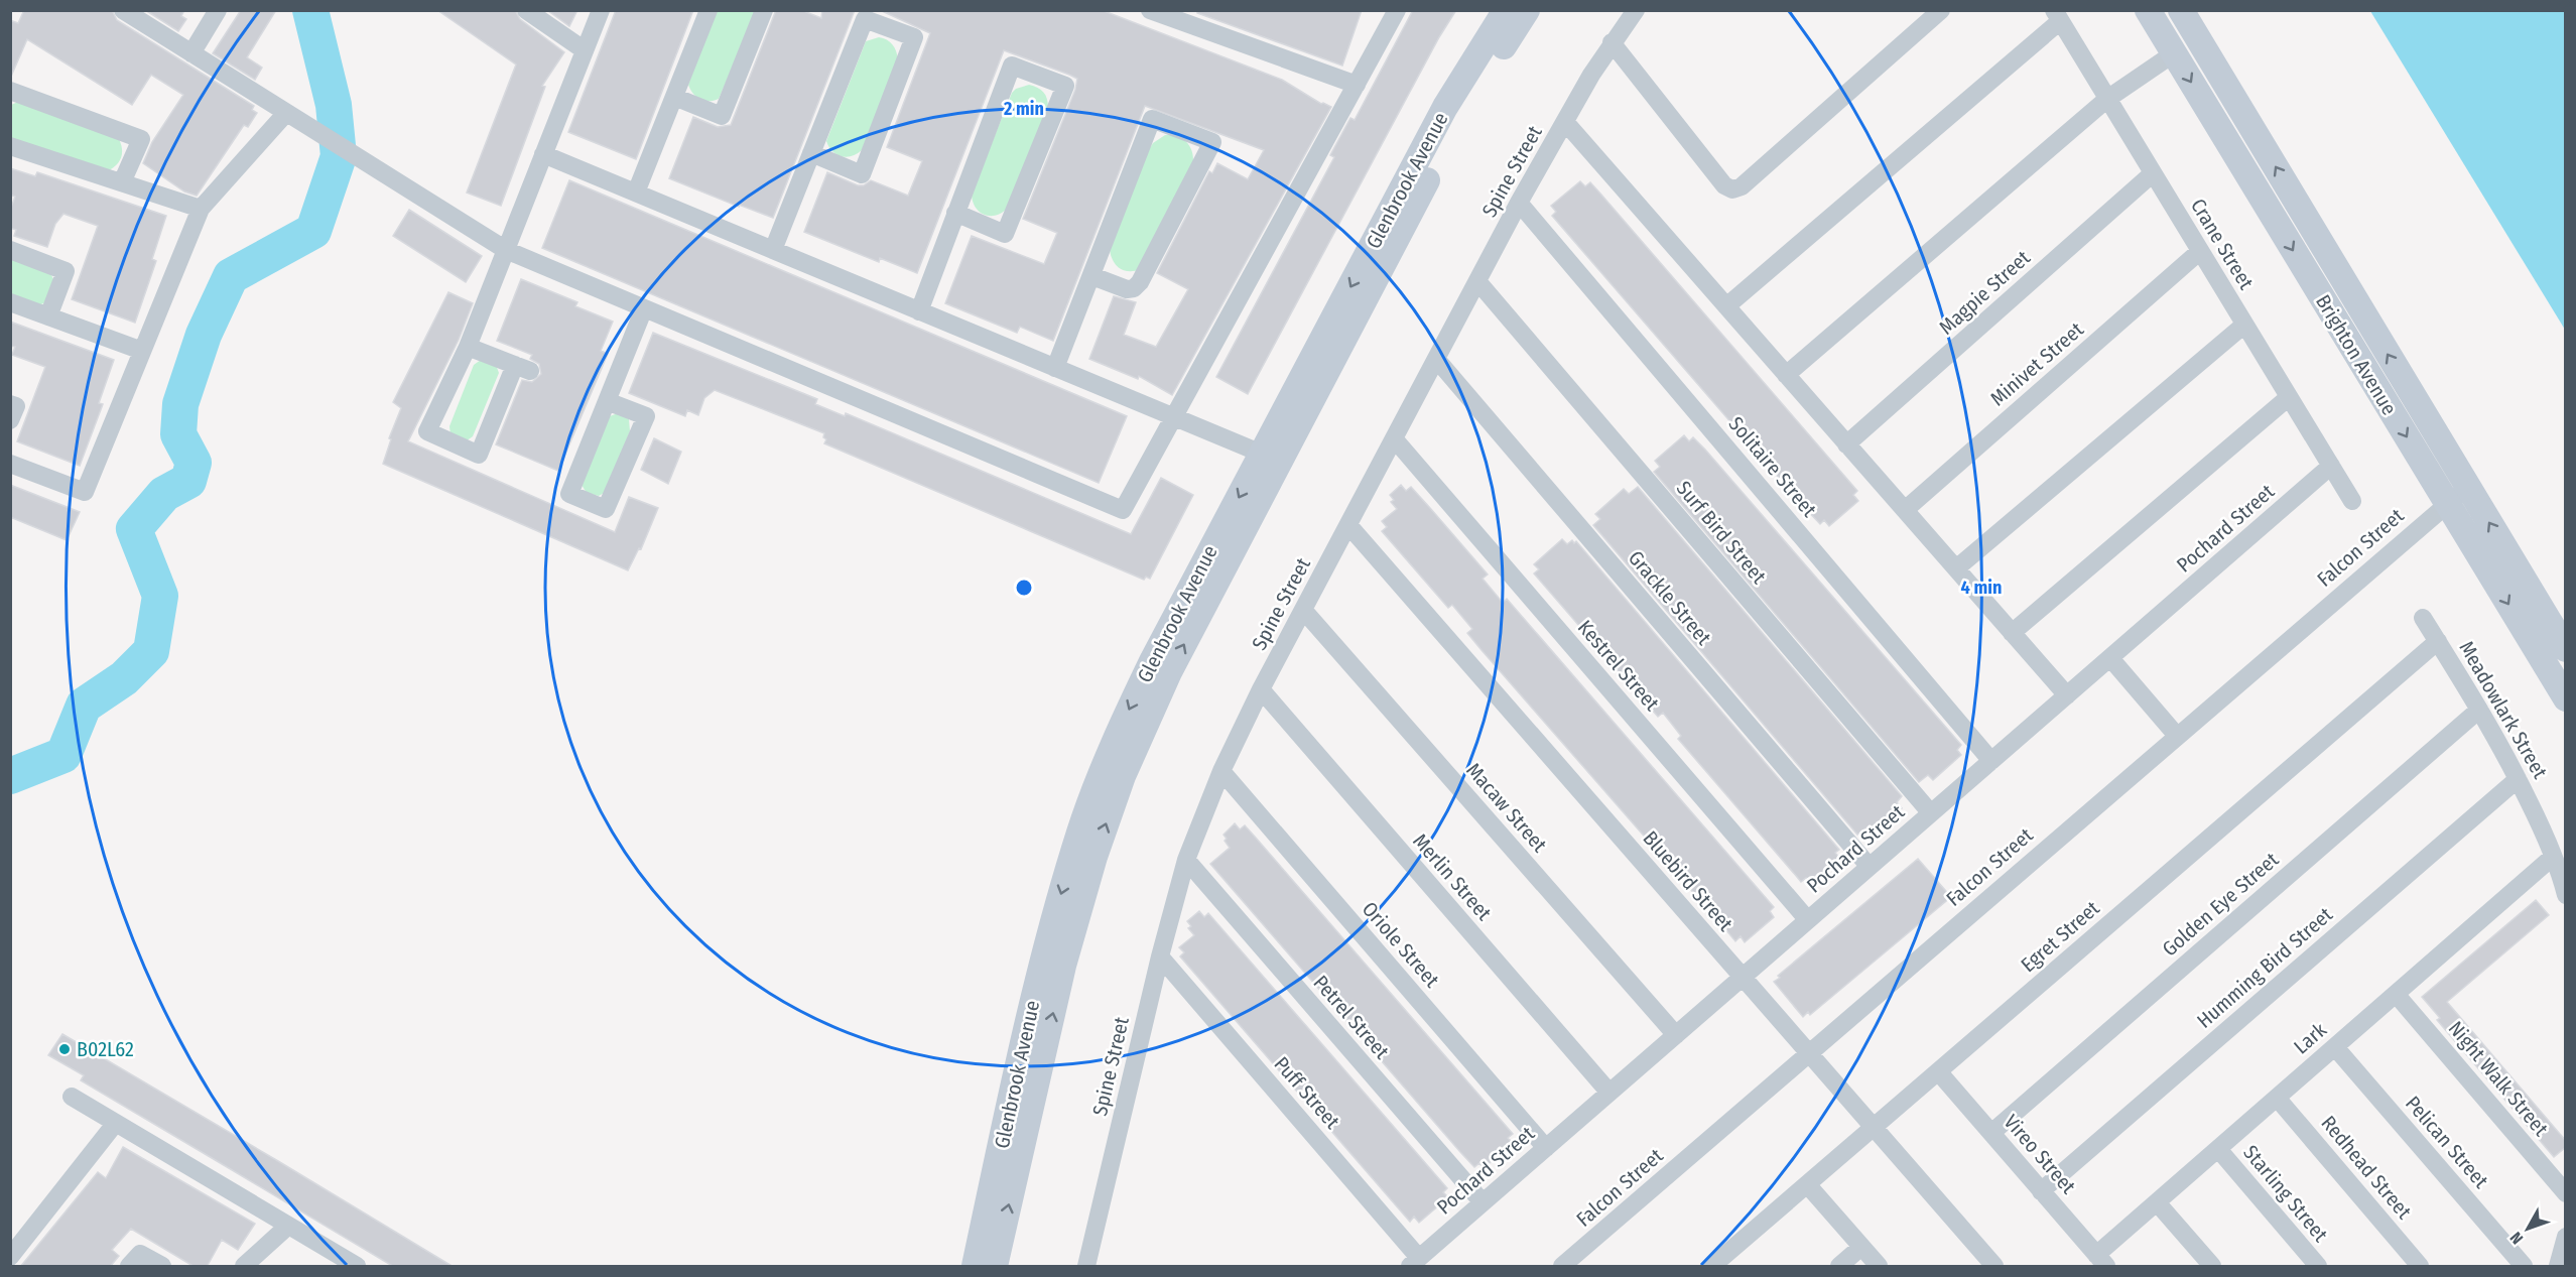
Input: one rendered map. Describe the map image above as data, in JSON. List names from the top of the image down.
{
  "streets": {
    "street": [
      "Spine Street",
      "Glenbrook Avenue",
      "Crane Street",
      "Magpie Street",
      "Brighton Avenue",
      "Minivet Street",
      "Solitaire Street",
      "Pochard Street",
      "Surf Bird Street",
      "Falcon Street",
      "Grackle Street",
      "Kestrel Street",
      "Meadowlark Street",
      "Macaw Street",
      "Merlin Street",
      "Bluebird Street",
      "Golden Eye Street",
      "Egret Street",
      "Oriole Street",
      "Humming Bird Street",
      "Petrel Street",
      "Lark",
      "Night Walk Street",
      "Puff Street",
      "Pelican Street",
      "Vireo Street",
      "Redhead Street",
      "Starling Street"
    ]
  },
  "crossings": [
    ["Spine Street", "Solitaire Street"],
    ["Spine Street", "Surf Bird Street"],
    ["Spine Street", "Grackle Street"],
    ["Spine Street", "Kestrel Street"],
    ["Spine Street", "Macaw Street"],
    ["Spine Street", "Merlin Street"],
    ["Spine Street", "Bluebird Street"],
    ["Spine Street", "Oriole Street"],
    ["Spine Street", "Petrel Street"],
    ["Spine Street", "Puff Street"],
    ["Crane Street", "Magpie Street"],
    ["Crane Street", "Minivet Street"],
    ["Crane Street", "Pochard Street"],
    ["Brighton Avenue", "Falcon Street"],
    ["Solitaire Street", "Pochard Street"],
    ["Pochard Street", "Surf Bird Street"],
    ["Pochard Street", "Grackle Street"],
    ["Pochard Street", "Kestrel Street"],
    ["Pochard Street", "Macaw Street"],
    ["Pochard Street", "Merlin Street"],
    ["Pochard Street", "Bluebird Street"],
    ["Pochard Street", "Oriole Street"],
    ["Pochard Street", "Petrel Street"],
    ["Pochard Street", "Puff Street"],
    ["Falcon Street", "Bluebird Street"],
    ["Meadowlark Street", "Golden Eye Street"],
    ["Meadowlark Street", "Egret Street"],
    ["Meadowlark Street", "Humming Bird Street"],
    ["Meadowlark Street", "Lark"],
    ["Bluebird Street", "Egret Street"],
    ["Golden Eye Street", "Vireo Street"],
    ["Egret Street", "Vireo Street"],
    ["Humming Bird Street", "Vireo Street"],
    ["Lark", "Night Walk Street"],
    ["Lark", "Pelican Street"],
    ["Lark", "Vireo Street"],
    ["Lark", "Redhead Street"],
    ["Lark", "Starling Street"]
  ],
  "places": ["B02L62"],
  "north": "bottom left",
  "rings": ["2 min", "4 min"]
}
